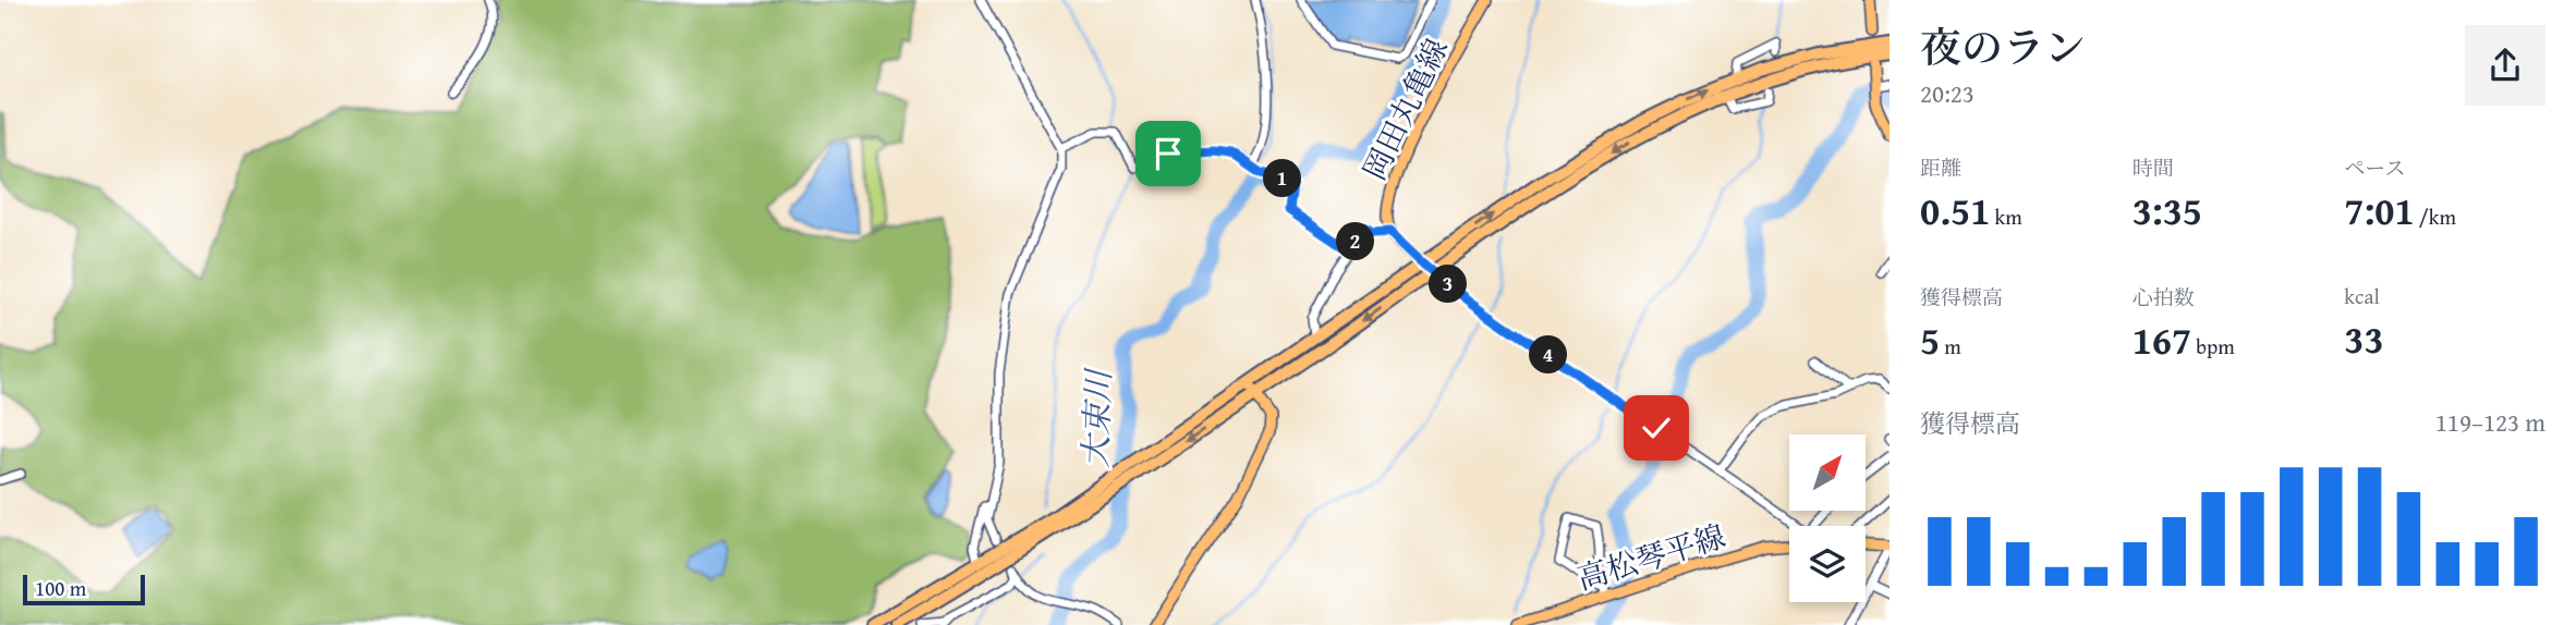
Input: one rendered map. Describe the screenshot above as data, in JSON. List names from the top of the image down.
{
  "streets": {
    "main road": ["岡田丸亀線", "高松琴平線"]
  },
  "water": ["大束川"],
  "scale_bar": "100 m",
  "north": "top right",
  "page": {
    "heading": ["夜のラン", "20:23"],
    "stats": [
      ["距離", "0.51 km"],
      ["時間", "3:35"],
      ["ペース", "7:01 /km"],
      ["獲得標高", "5 m"],
      ["心拍数", "167 bpm"],
      ["kcal", "33"]
    ],
    "pins": [
      "1",
      "2",
      "3",
      "4"
    ],
    "chart": ["獲得標高", "119–123 m"],
    "scale": "100 m"
  }
}
